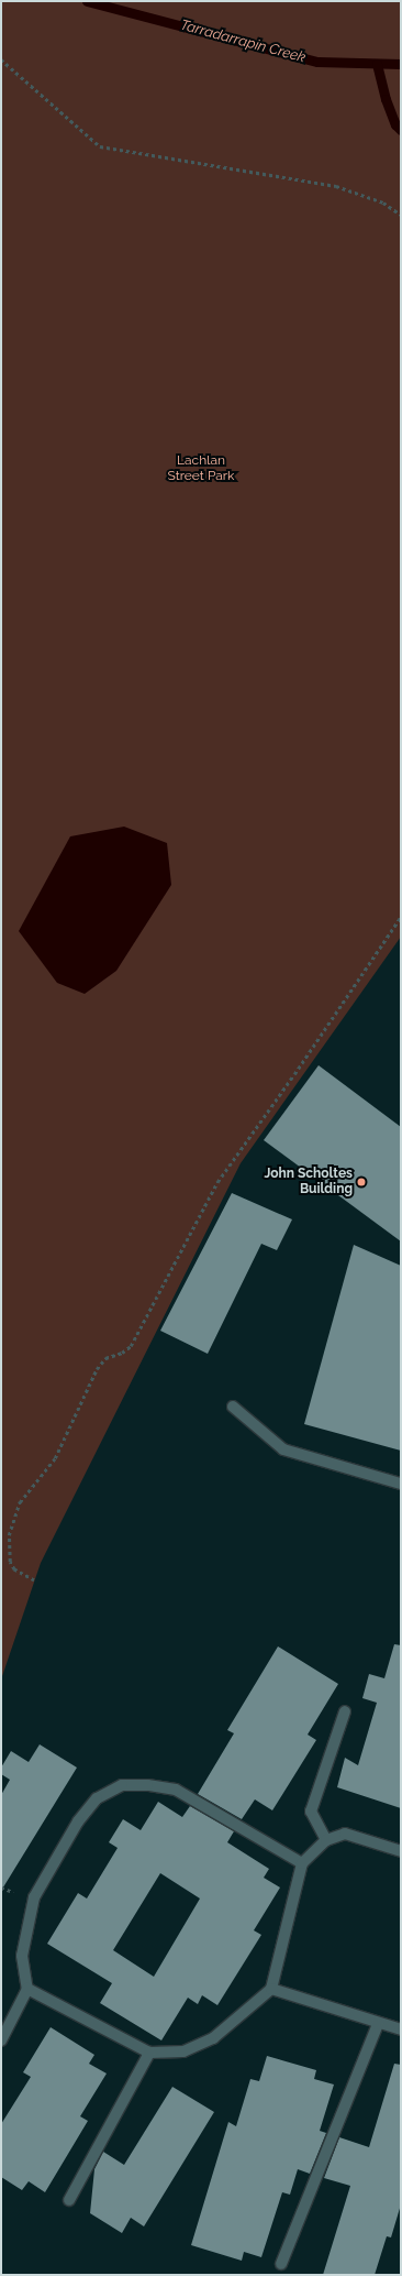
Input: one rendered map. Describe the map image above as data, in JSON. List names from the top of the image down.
{
  "water": ["Tarradarrapin Creek"],
  "parks": ["Lachlan Street Park"],
  "places": ["John Scholtes Building"]
}
